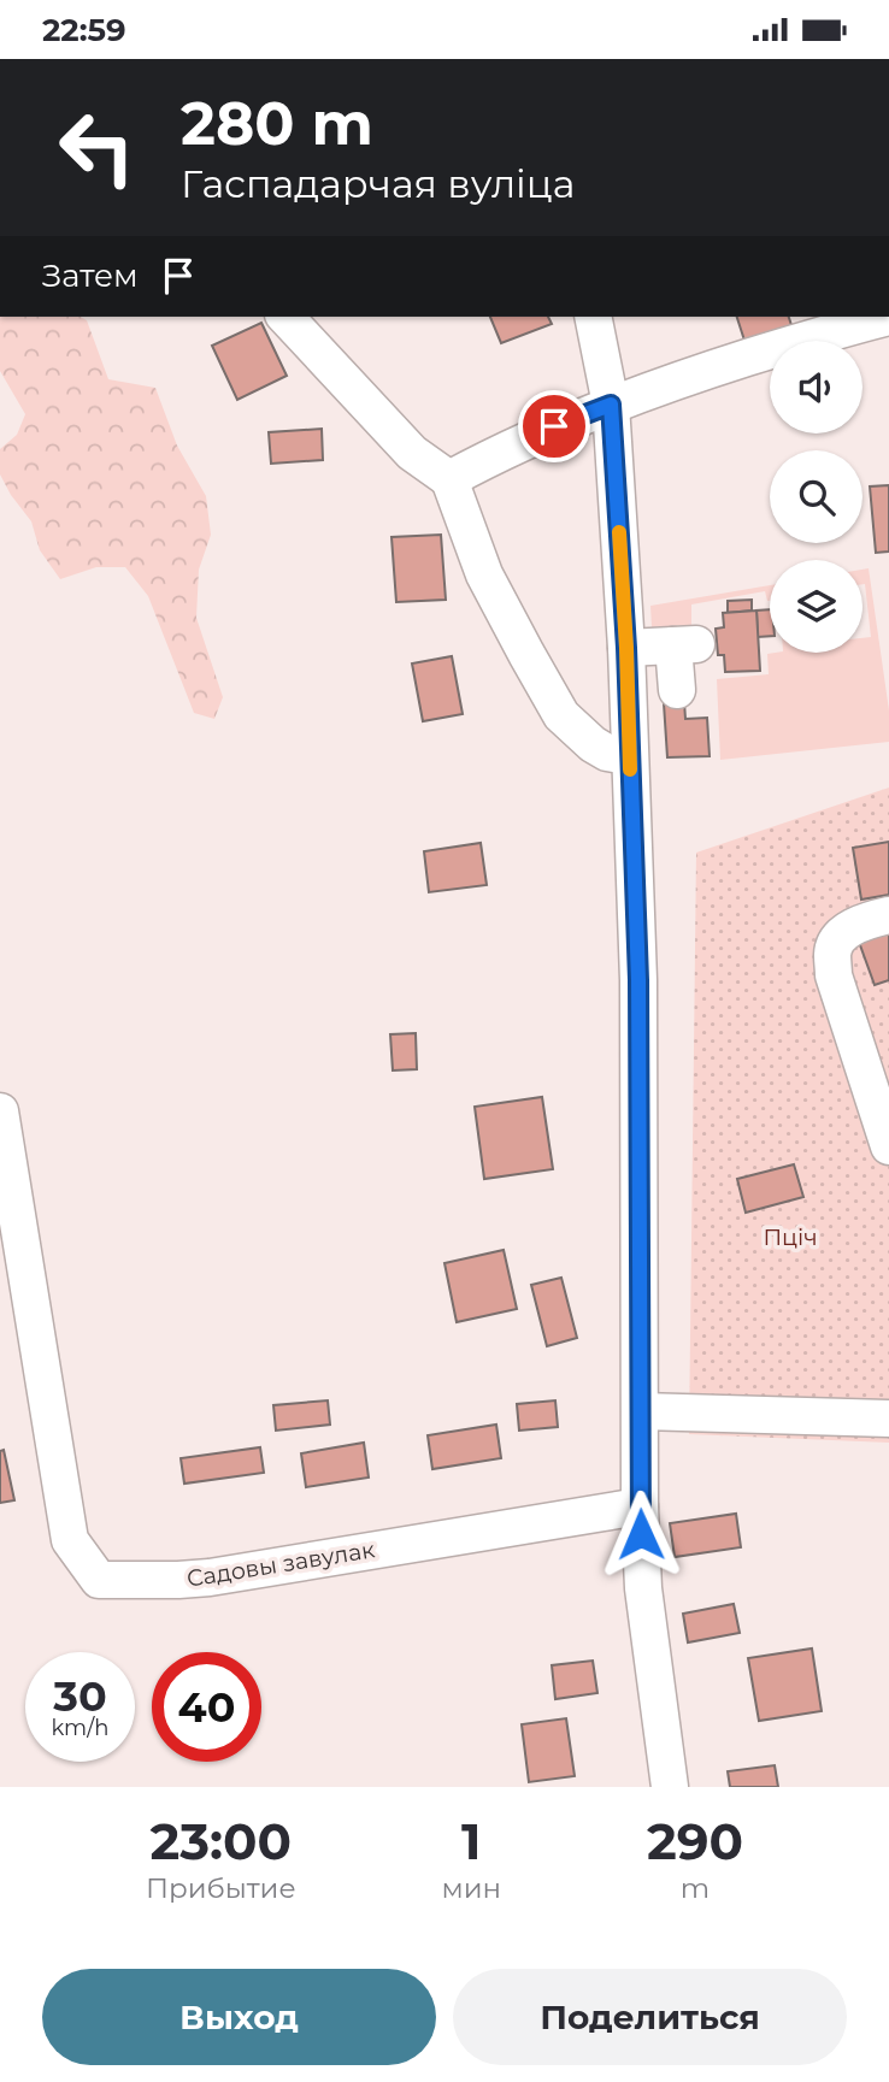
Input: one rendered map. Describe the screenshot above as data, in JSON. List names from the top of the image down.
{
  "streets": {
    "street": ["Садовы завулак"]
  },
  "parks": ["Пціч"],
  "page": {
    "status": "22:59",
    "turn": ["280 m", "Гаспадарчая вуліца"],
    "then": "Затем",
    "speed": "30 km/h",
    "limit": "40",
    "eta": [
      "23:00",
      "Прибытие",
      "1",
      "мин",
      "290",
      "m"
    ],
    "buttons": ["Выход", "Поделиться"]
  }
}
